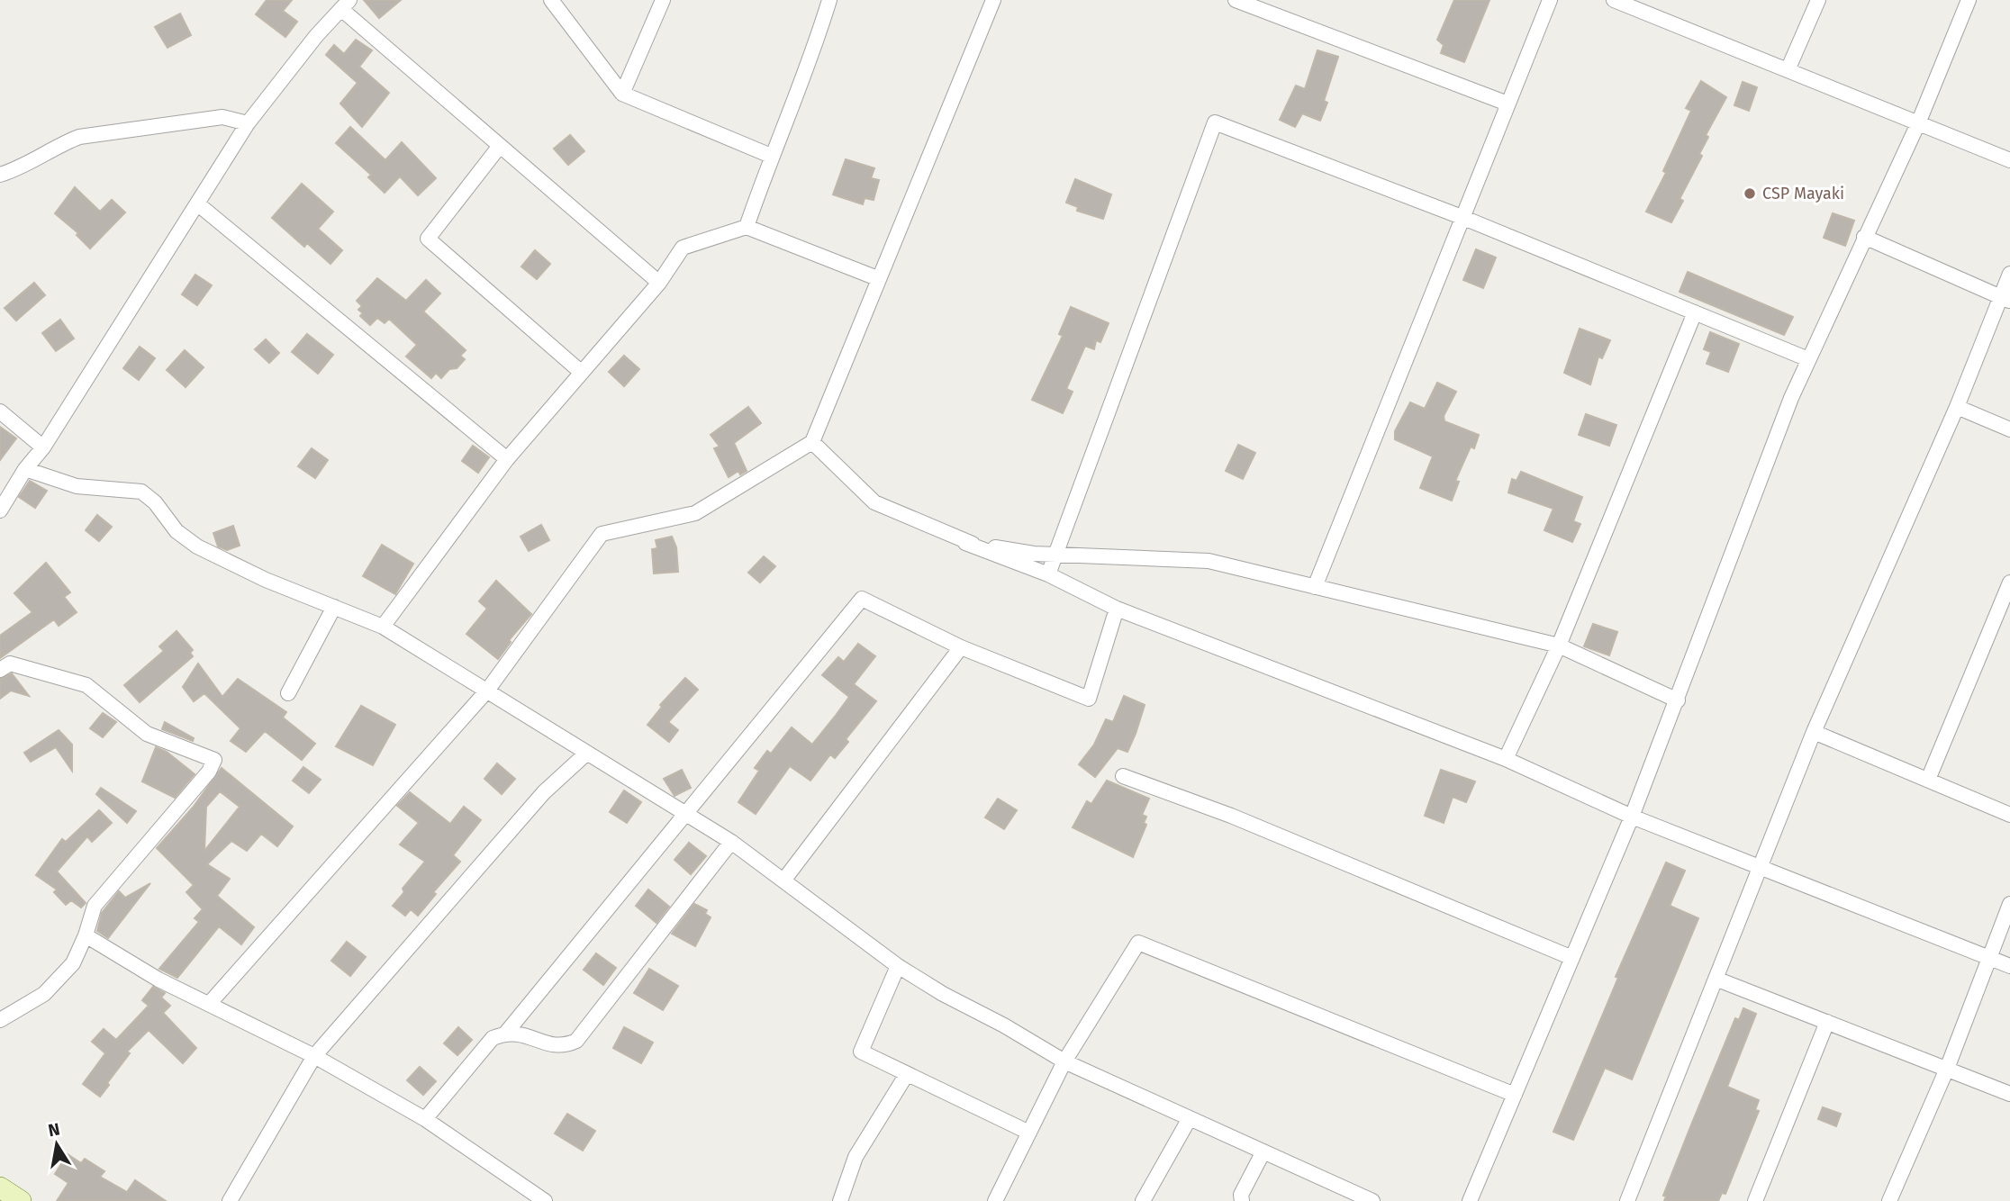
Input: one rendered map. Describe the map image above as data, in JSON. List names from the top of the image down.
{
  "places": ["CSP Mayaki"],
  "north": "top"
}
